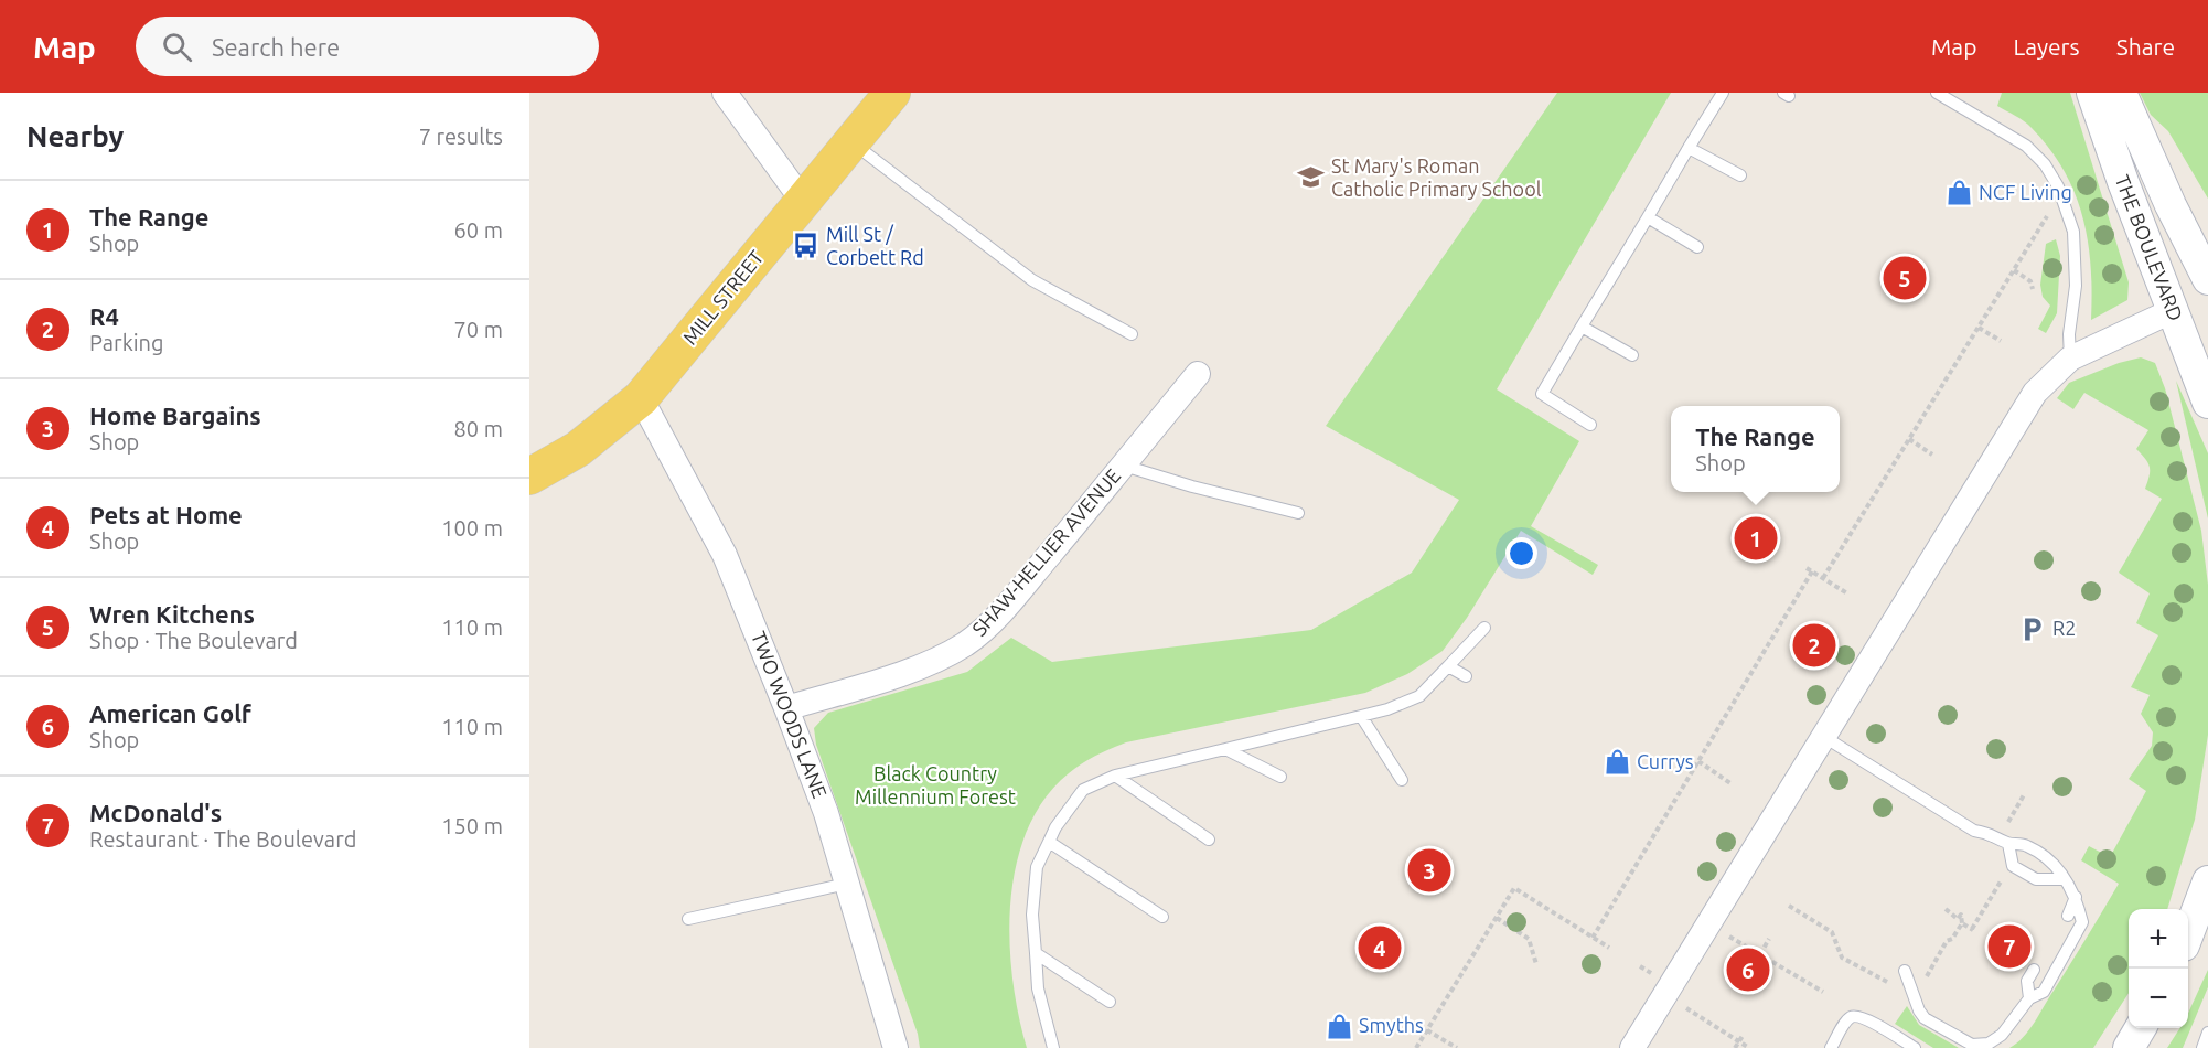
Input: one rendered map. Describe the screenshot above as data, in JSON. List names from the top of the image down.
{
  "streets": {
    "main road": ["MILL STREET"],
    "street": ["THE BOULEVARD", "SHAW-HELLIER AVENUE", "TWO WOODS LANE"]
  },
  "crossings": [
    ["MILL STREET", "TWO WOODS LANE"],
    ["SHAW-HELLIER AVENUE", "TWO WOODS LANE"]
  ],
  "parks": ["Black Country Millennium Forest"],
  "places": {
    "school or university": ["St Mary's Roman Catholic Primary School"],
    "shop": ["NCF Living", "Currys", "Smyths"],
    "bus stop": ["Mill St / Corbett Rd"],
    "parking": ["R2"]
  },
  "page": {
    "header": "Map",
    "search": "Search here",
    "nav": ["Map", "Layers", "Share"],
    "heading": ["Nearby", "7 results"],
    "list": [
      {
        "mark": "1",
        "name": "The Range",
        "note": "Shop",
        "value": "60 m"
      },
      {
        "mark": "2",
        "name": "R4",
        "note": "Parking",
        "value": "70 m"
      },
      {
        "mark": "3",
        "name": "Home Bargains",
        "note": "Shop",
        "value": "80 m"
      },
      {
        "mark": "4",
        "name": "Pets at Home",
        "note": "Shop",
        "value": "100 m"
      },
      {
        "mark": "5",
        "name": "Wren Kitchens",
        "note": "Shop · The Boulevard",
        "value": "110 m"
      },
      {
        "mark": "6",
        "name": "American Golf",
        "note": "Shop",
        "value": "110 m"
      },
      {
        "mark": "7",
        "name": "McDonald's",
        "note": "Restaurant · The Boulevard",
        "value": "150 m"
      }
    ],
    "pins": [
      "5",
      "1",
      "2",
      "3",
      "7",
      "4",
      "6"
    ],
    "popup": ["The Range", "Shop"],
    "map_buttons": ["+", "−"]
  }
}
